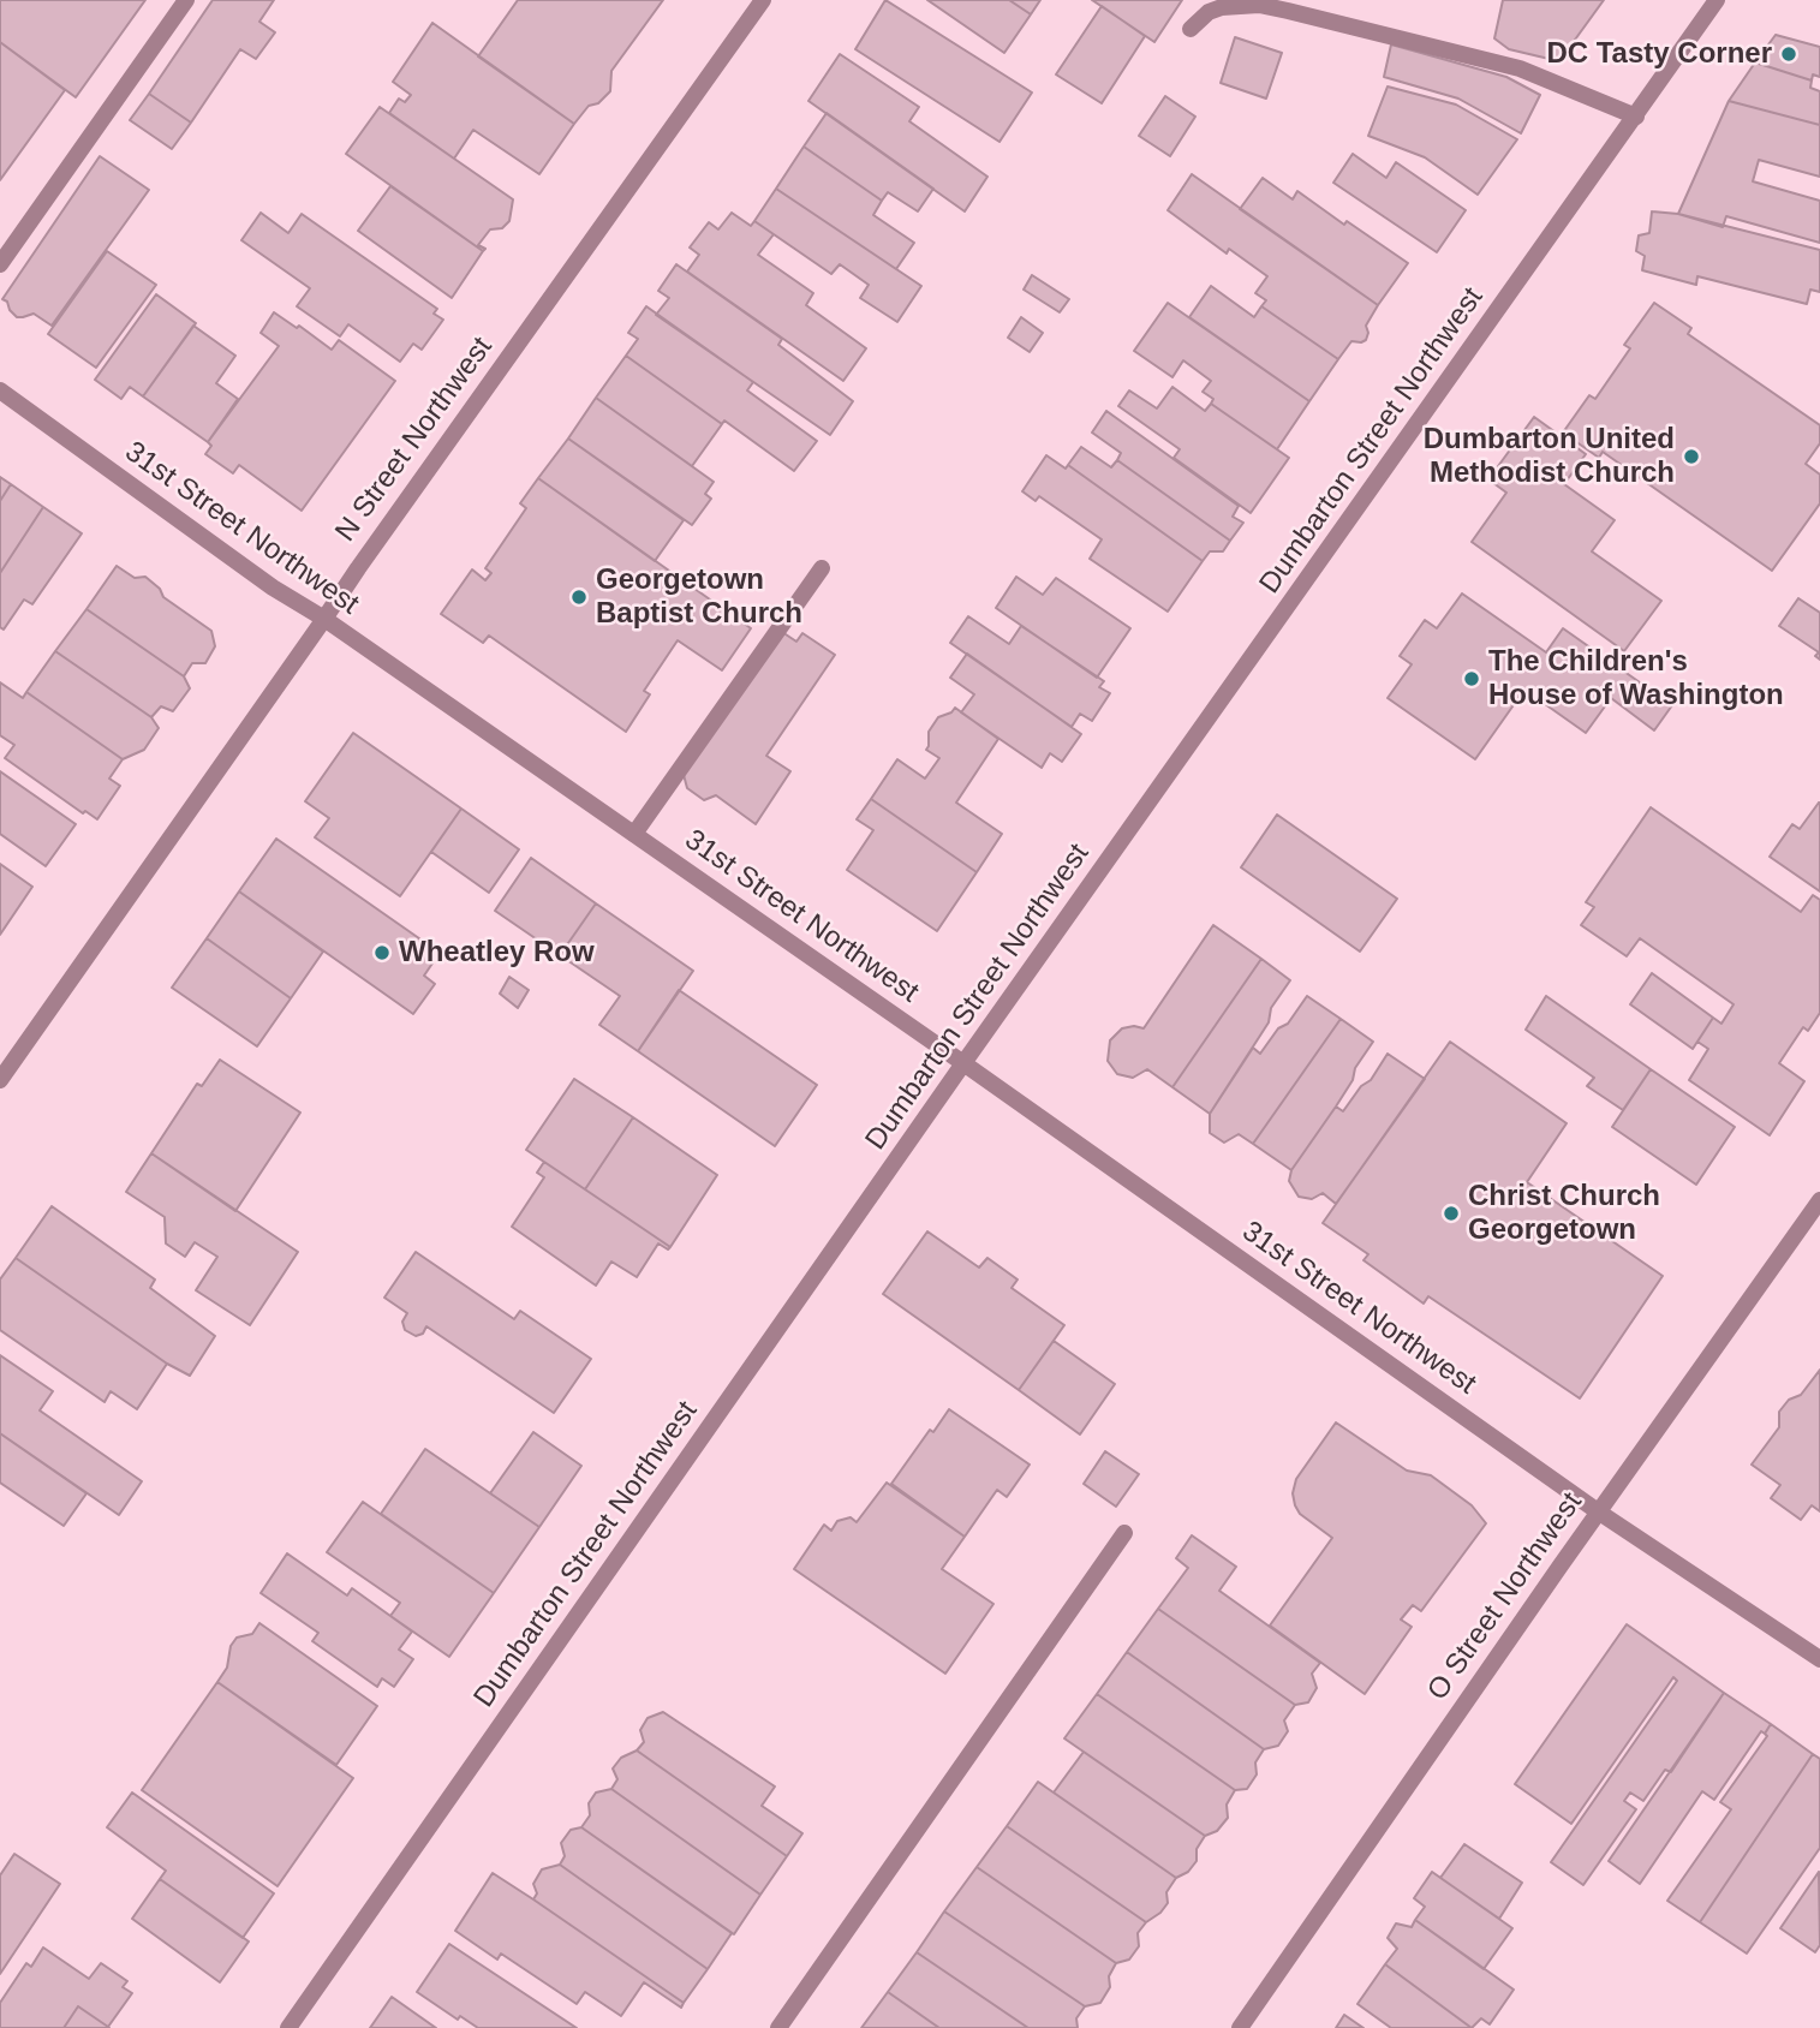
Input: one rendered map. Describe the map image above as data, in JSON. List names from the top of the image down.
{
  "streets": {
    "street": [
      "N Street Northwest",
      "Dumbarton Street Northwest",
      "31st Street Northwest",
      "O Street Northwest"
    ]
  },
  "crossings": [
    ["N Street Northwest", "31st Street Northwest"],
    ["Dumbarton Street Northwest", "31st Street Northwest"],
    ["31st Street Northwest", "O Street Northwest"]
  ],
  "places": [
    "DC Tasty Corner",
    "Dumbarton United Methodist Church",
    "Georgetown Baptist Church",
    "The Children's House of Washington",
    "Wheatley Row",
    "Christ Church Georgetown"
  ]
}
